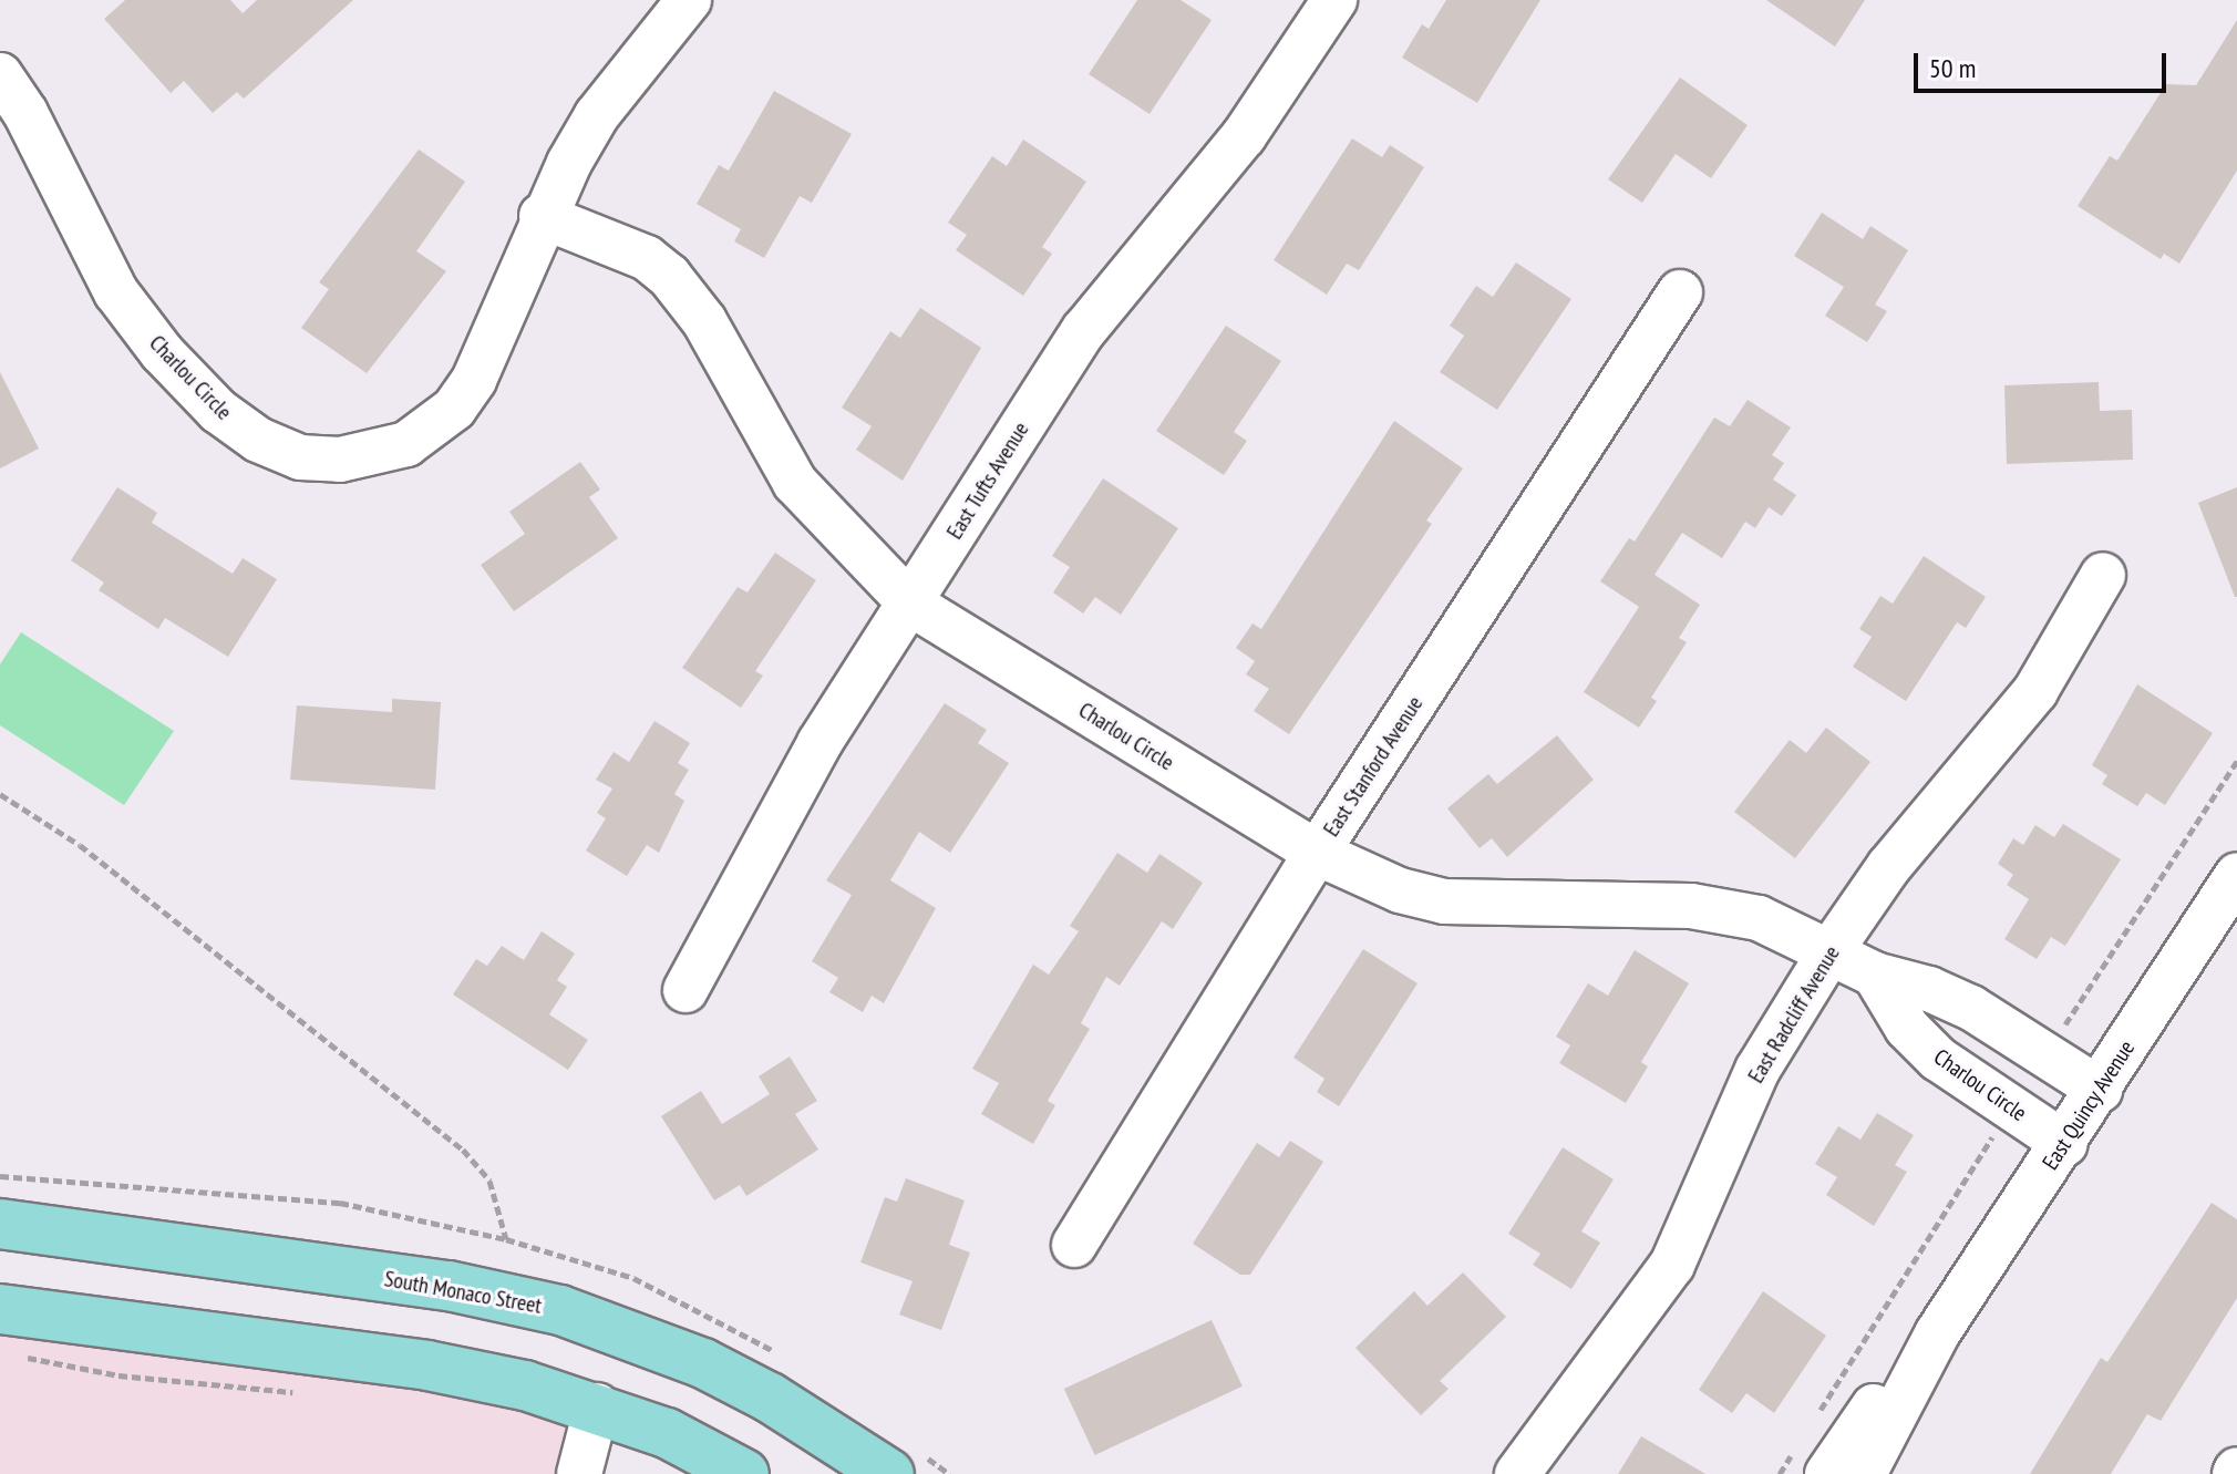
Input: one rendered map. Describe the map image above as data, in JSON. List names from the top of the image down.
{
  "streets": {
    "main road": ["South Monaco Street"],
    "street": [
      "Charlou Circle",
      "East Tufts Avenue",
      "East Stanford Avenue",
      "East Radcliff Avenue",
      "East Quincy Avenue"
    ]
  },
  "crossings": [
    ["Charlou Circle", "East Tufts Avenue"],
    ["Charlou Circle", "East Stanford Avenue"],
    ["Charlou Circle", "East Radcliff Avenue"],
    ["Charlou Circle", "East Quincy Avenue"]
  ],
  "scale_bar": "50 m"
}
